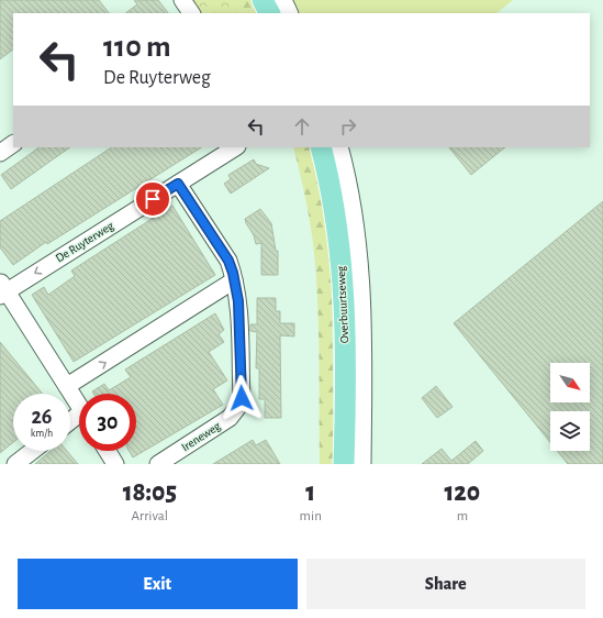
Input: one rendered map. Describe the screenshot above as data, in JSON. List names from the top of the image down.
{
  "streets": {
    "main road": ["Overbuurtseweg"],
    "street": ["De Ruyterweg", "Ireneweg"]
  },
  "crossings": [
    ["De Ruyterweg", "Ireneweg"]
  ],
  "north": "bottom right",
  "page": {
    "turn": ["110 m", "De Ruyterweg"],
    "speed": "26 km/h",
    "limit": "30",
    "eta": [
      "18:05",
      "Arrival",
      "1",
      "min",
      "120",
      "m"
    ],
    "buttons": ["Exit", "Share"]
  }
}
